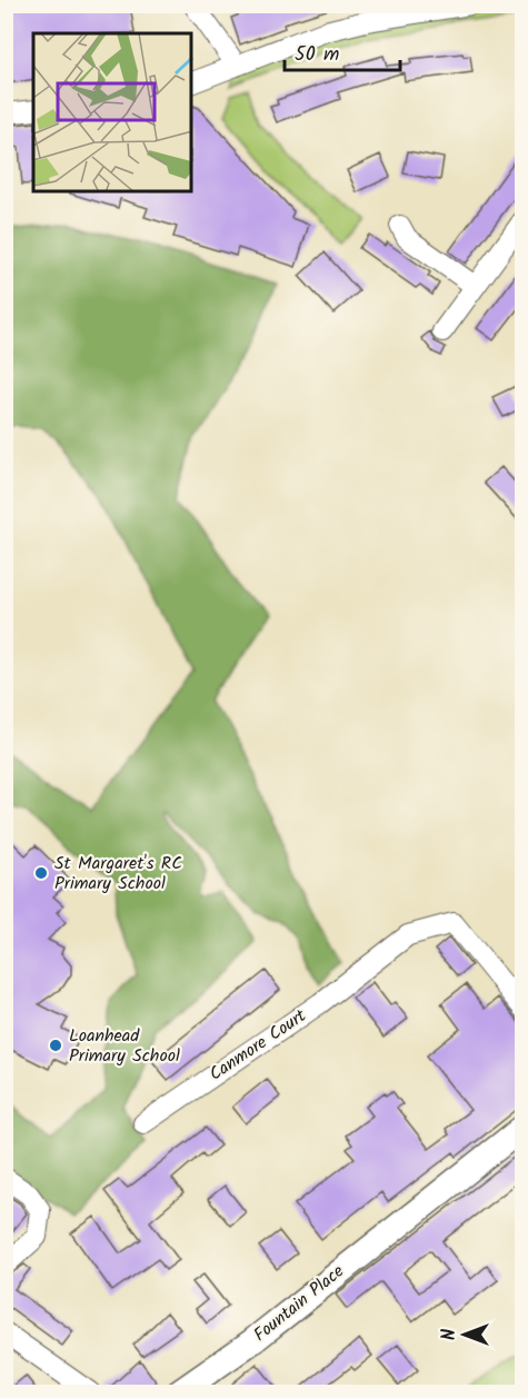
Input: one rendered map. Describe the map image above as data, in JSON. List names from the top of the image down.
{
  "streets": {
    "main road": ["Fountain Place"],
    "street": ["Canmore Court"]
  },
  "places": ["St Margaret's RC Primary School", "Loanhead Primary School"],
  "scale_bar": "50 m",
  "north": "left"
}
